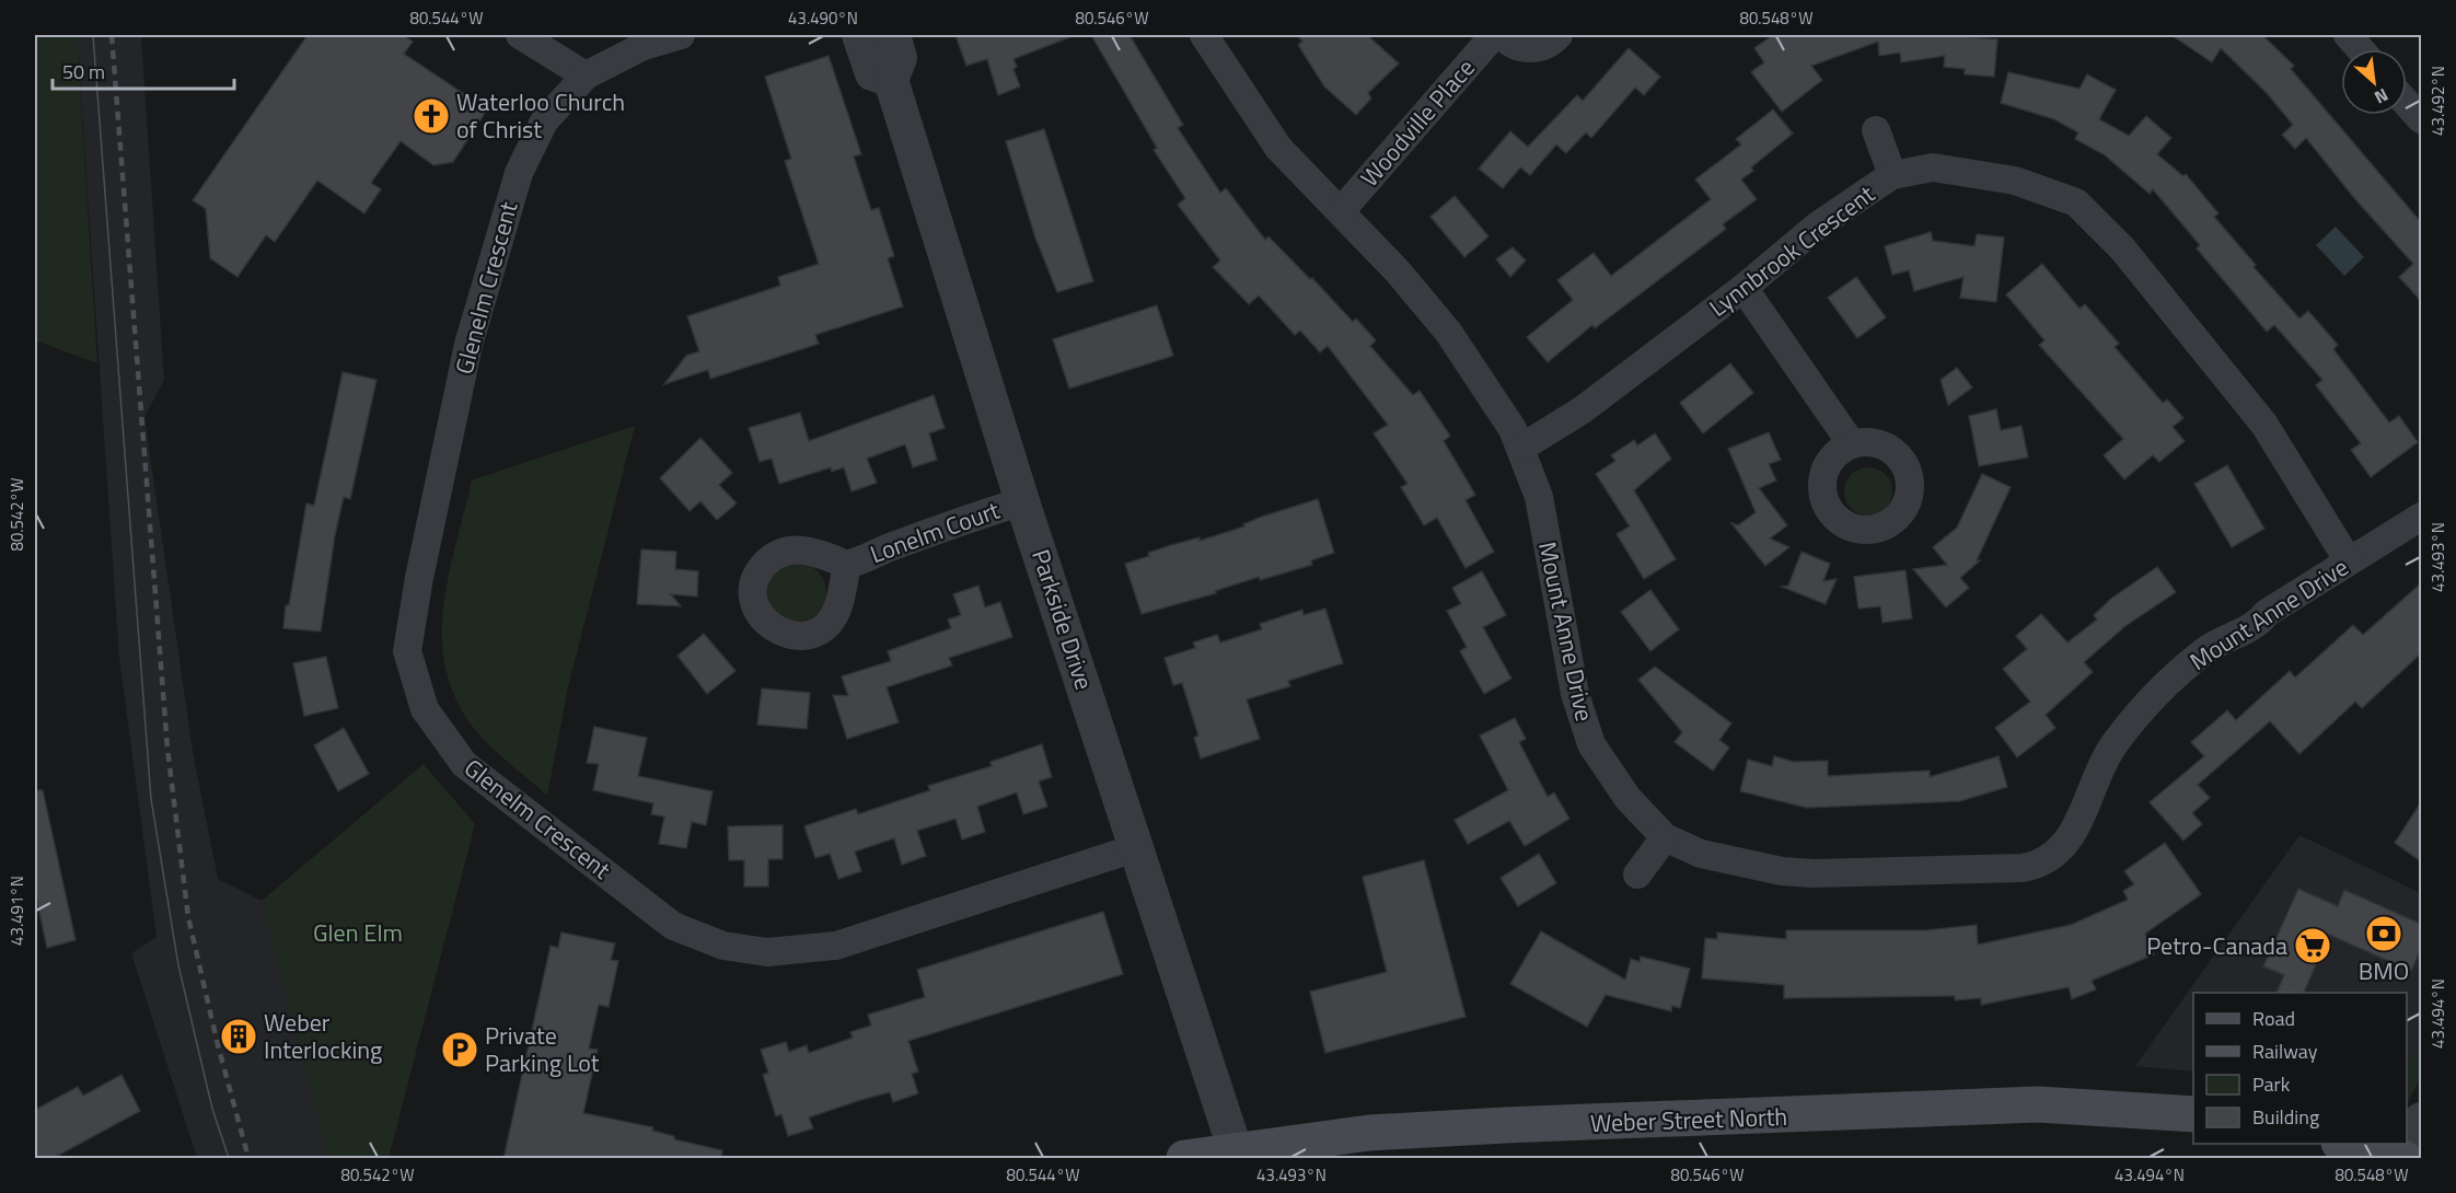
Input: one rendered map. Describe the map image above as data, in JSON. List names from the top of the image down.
{
  "streets": {
    "main road": ["Weber Street North"],
    "street": [
      "Woodville Place",
      "Lynnbrook Crescent",
      "Glenelm Crescent",
      "Lonelm Court",
      "Mount Anne Drive",
      "Parkside Drive"
    ]
  },
  "crossings": [
    ["Woodville Place", "Mount Anne Drive"],
    ["Lynnbrook Crescent", "Mount Anne Drive"],
    ["Glenelm Crescent", "Parkside Drive"],
    ["Lonelm Court", "Parkside Drive"],
    ["Parkside Drive", "Weber Street North"]
  ],
  "parks": ["Glen Elm"],
  "places": {
    "church": ["Waterloo Church of Christ"],
    "bank": ["BMO"],
    "supermarket": ["Petro-Canada"],
    "building": ["Weber Interlocking"],
    "parking": ["Private Parking Lot"]
  },
  "legend": [
    "Road",
    "Railway",
    "Park",
    "Building"
  ],
  "scale_bar": "50 m",
  "north": "bottom right",
  "coordinates": [
    "80.544°W",
    "43.490°N",
    "80.546°W",
    "80.548°W",
    "43.492°N",
    "80.542°W",
    "43.493°N",
    "43.491°N",
    "43.494°N"
  ]
}
